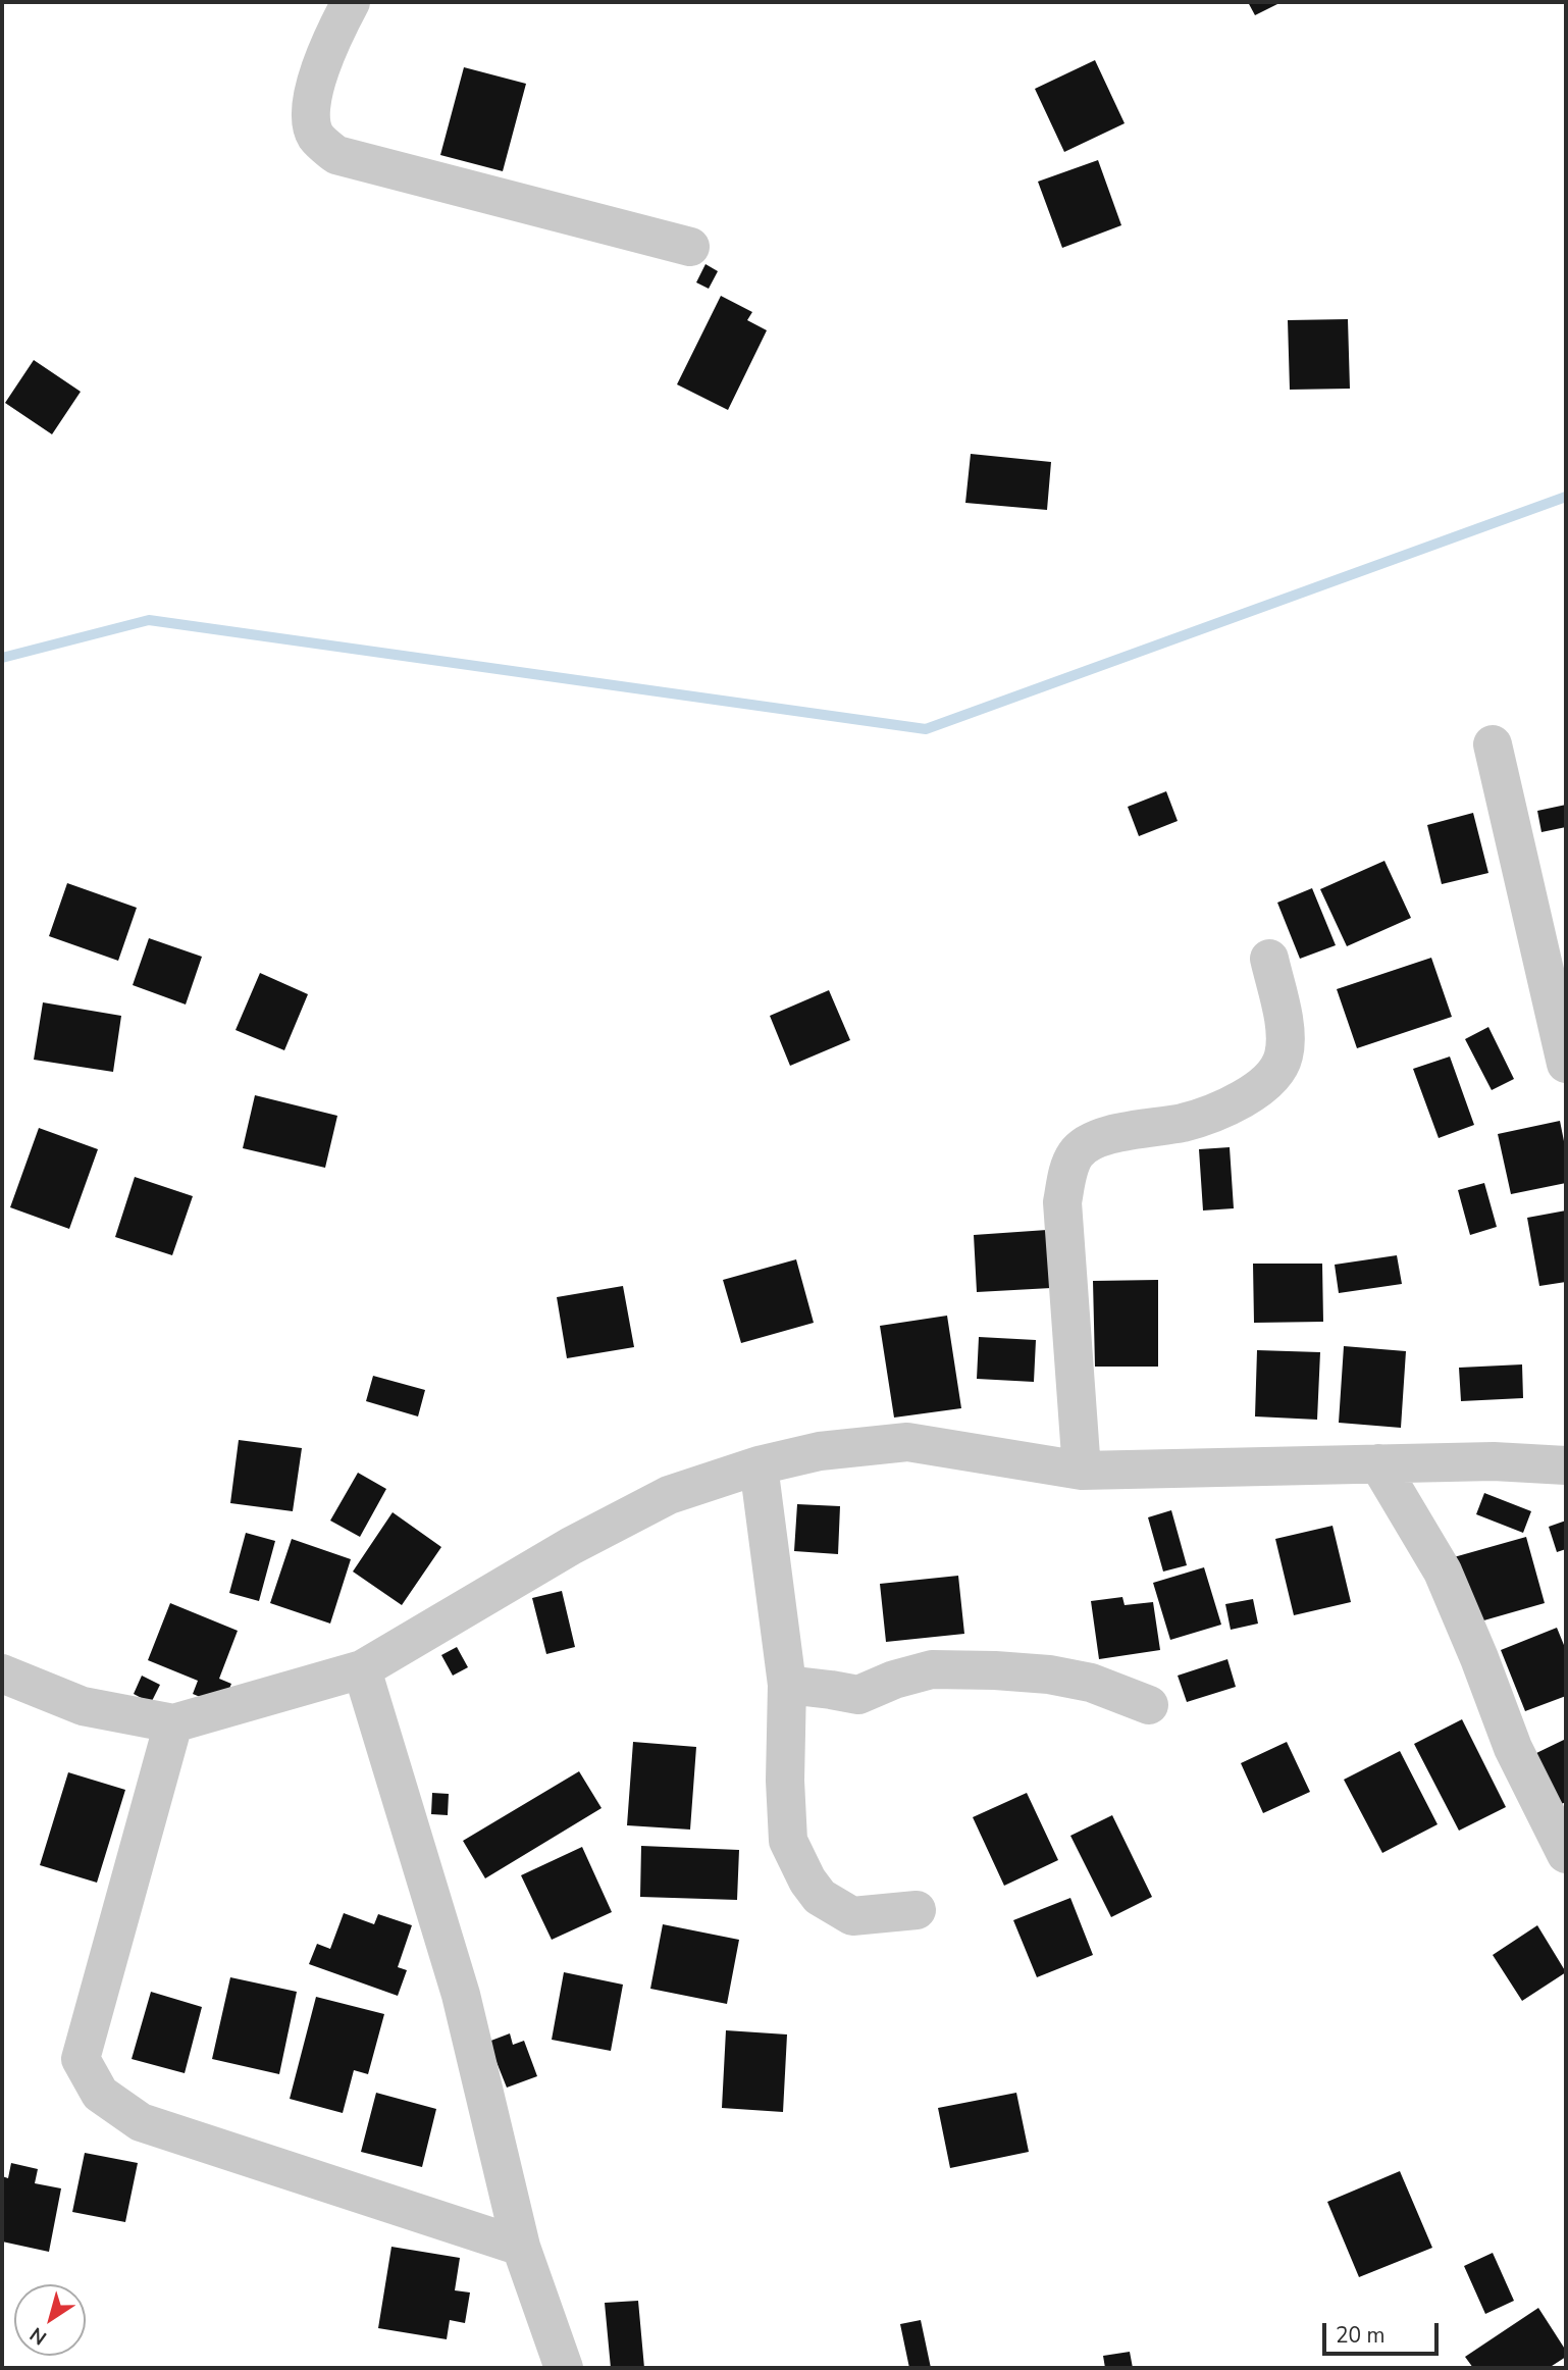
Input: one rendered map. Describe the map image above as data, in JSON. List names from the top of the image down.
{
  "scale_bar": "20 m",
  "north": "bottom left"
}
